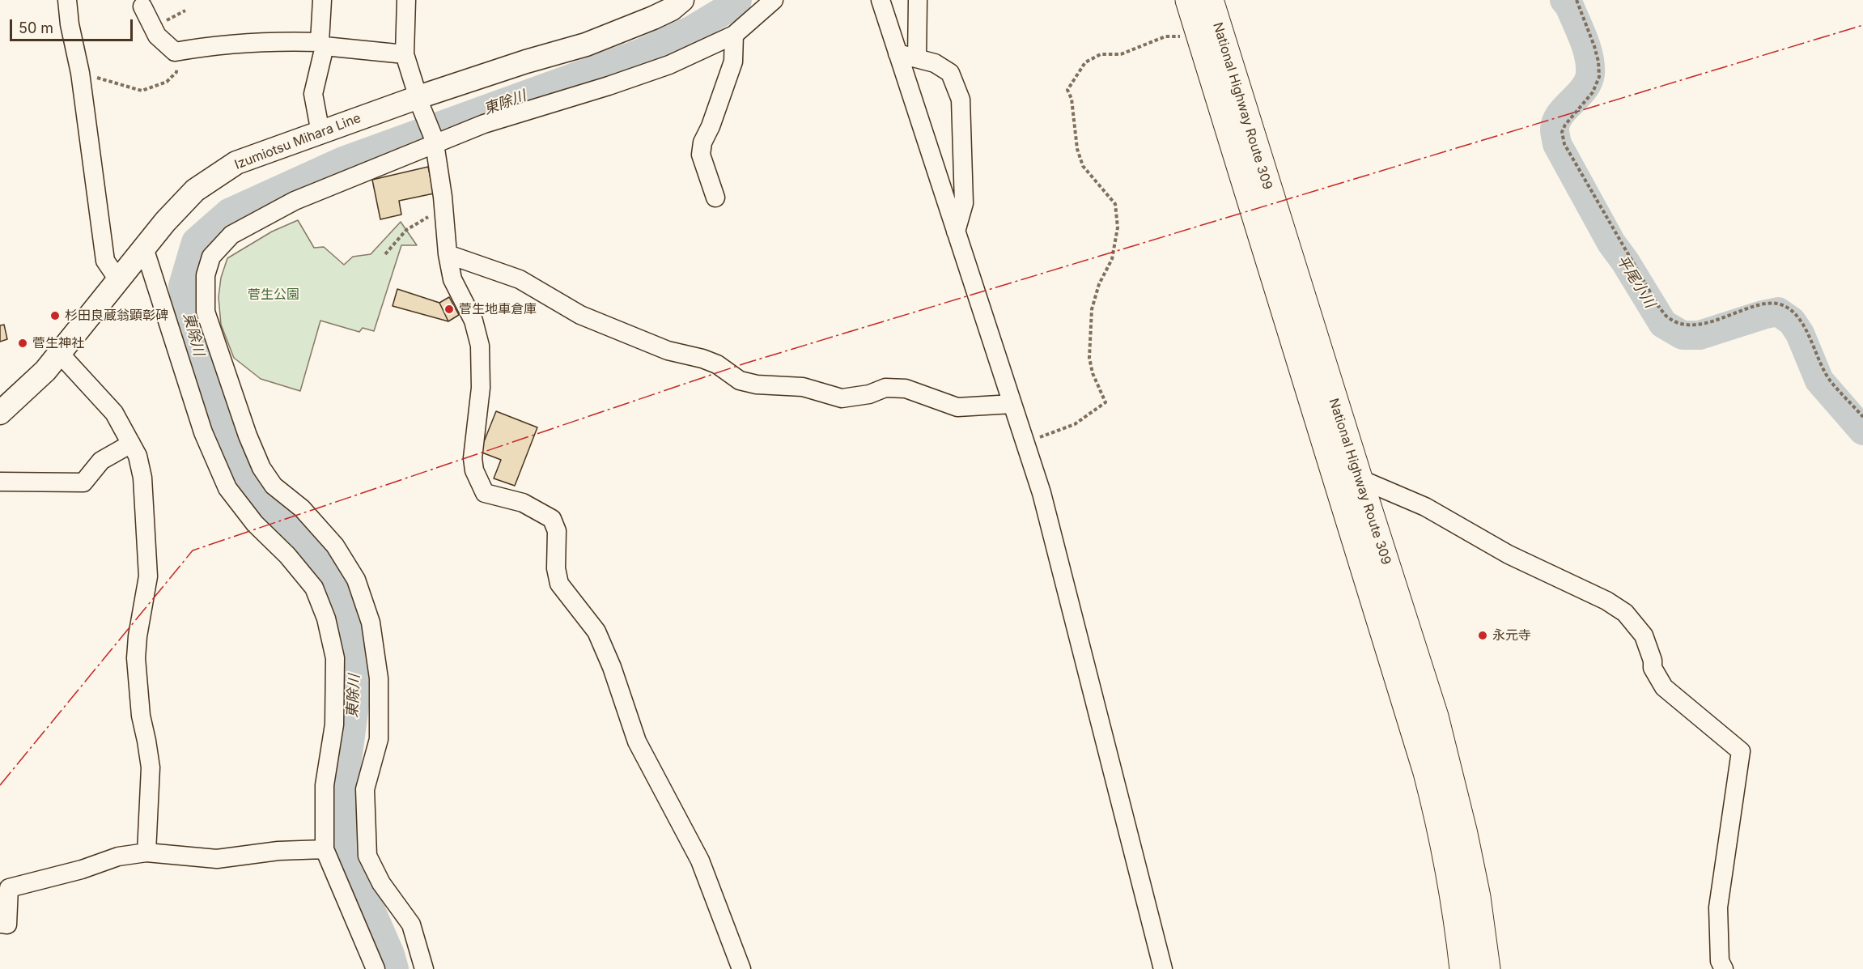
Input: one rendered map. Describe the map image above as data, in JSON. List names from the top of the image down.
{
  "streets": {
    "highway": ["National Highway Route 309"],
    "main road": ["Izumiotsu Mihara Line"]
  },
  "water": ["東除川", "平尾小川"],
  "parks": ["菅生公園"],
  "places": [
    "菅生地車倉庫",
    "杉田良蔵翁顕彰碑",
    "菅生神社",
    "永元寺"
  ],
  "scale_bar": "50 m"
}
